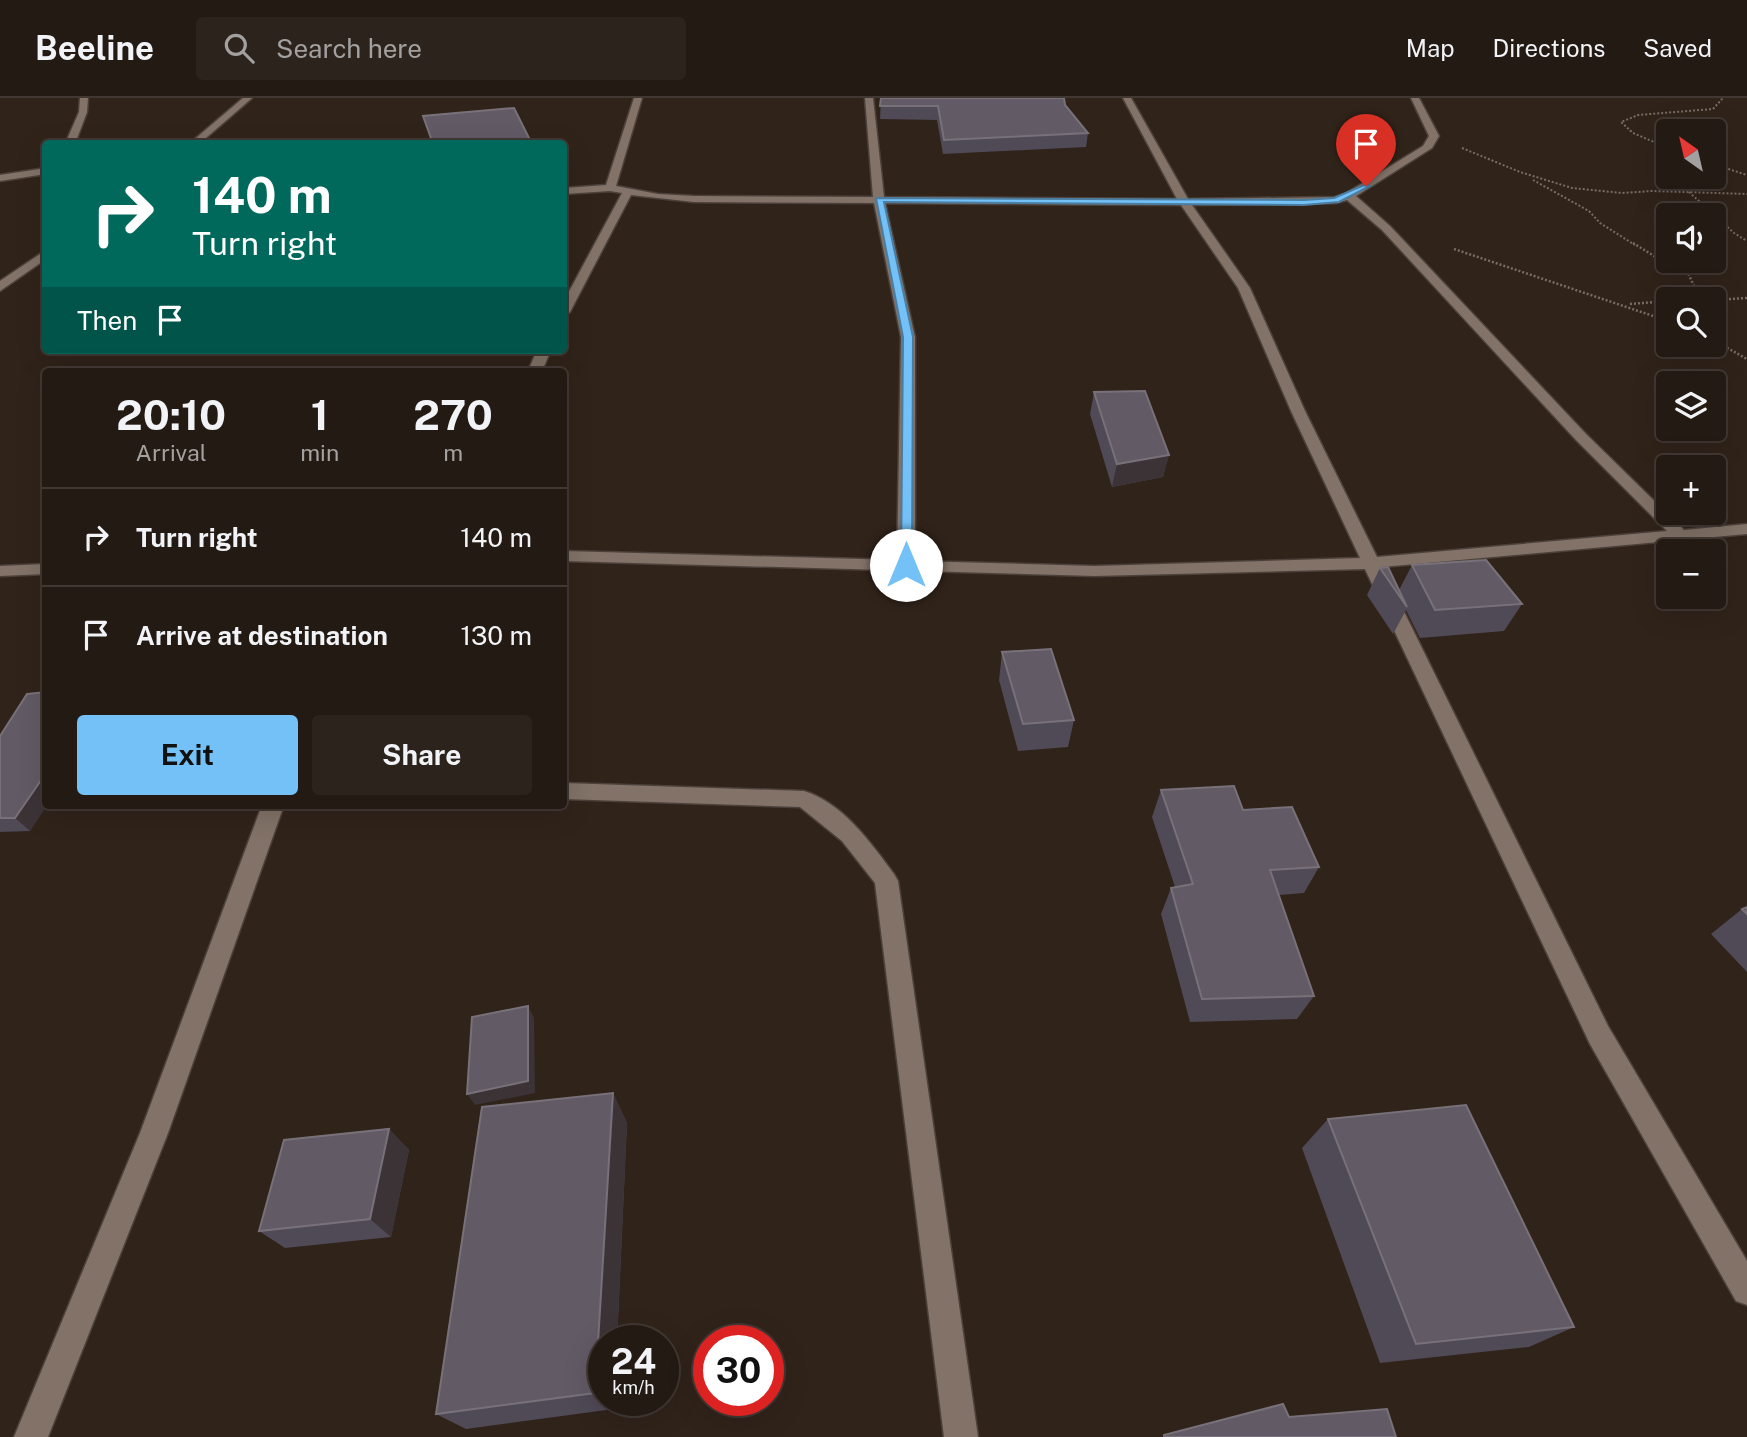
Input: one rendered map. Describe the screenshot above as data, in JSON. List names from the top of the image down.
{
  "north": "top left",
  "page": {
    "header": "Beeline",
    "search": "Search here",
    "nav": ["Map", "Directions", "Saved"],
    "map_buttons": ["+", "−"],
    "turn": ["140 m", "Turn right"],
    "then": "Then",
    "eta": [
      "20:10",
      "Arrival",
      "1",
      "min",
      "270",
      "m"
    ],
    "list": [
      {
        "name": "Turn right",
        "value": "140 m"
      },
      {
        "name": "Arrive at destination",
        "value": "130 m"
      }
    ],
    "buttons": ["Exit", "Share"],
    "speed": "24 km/h",
    "limit": "30"
  }
}
